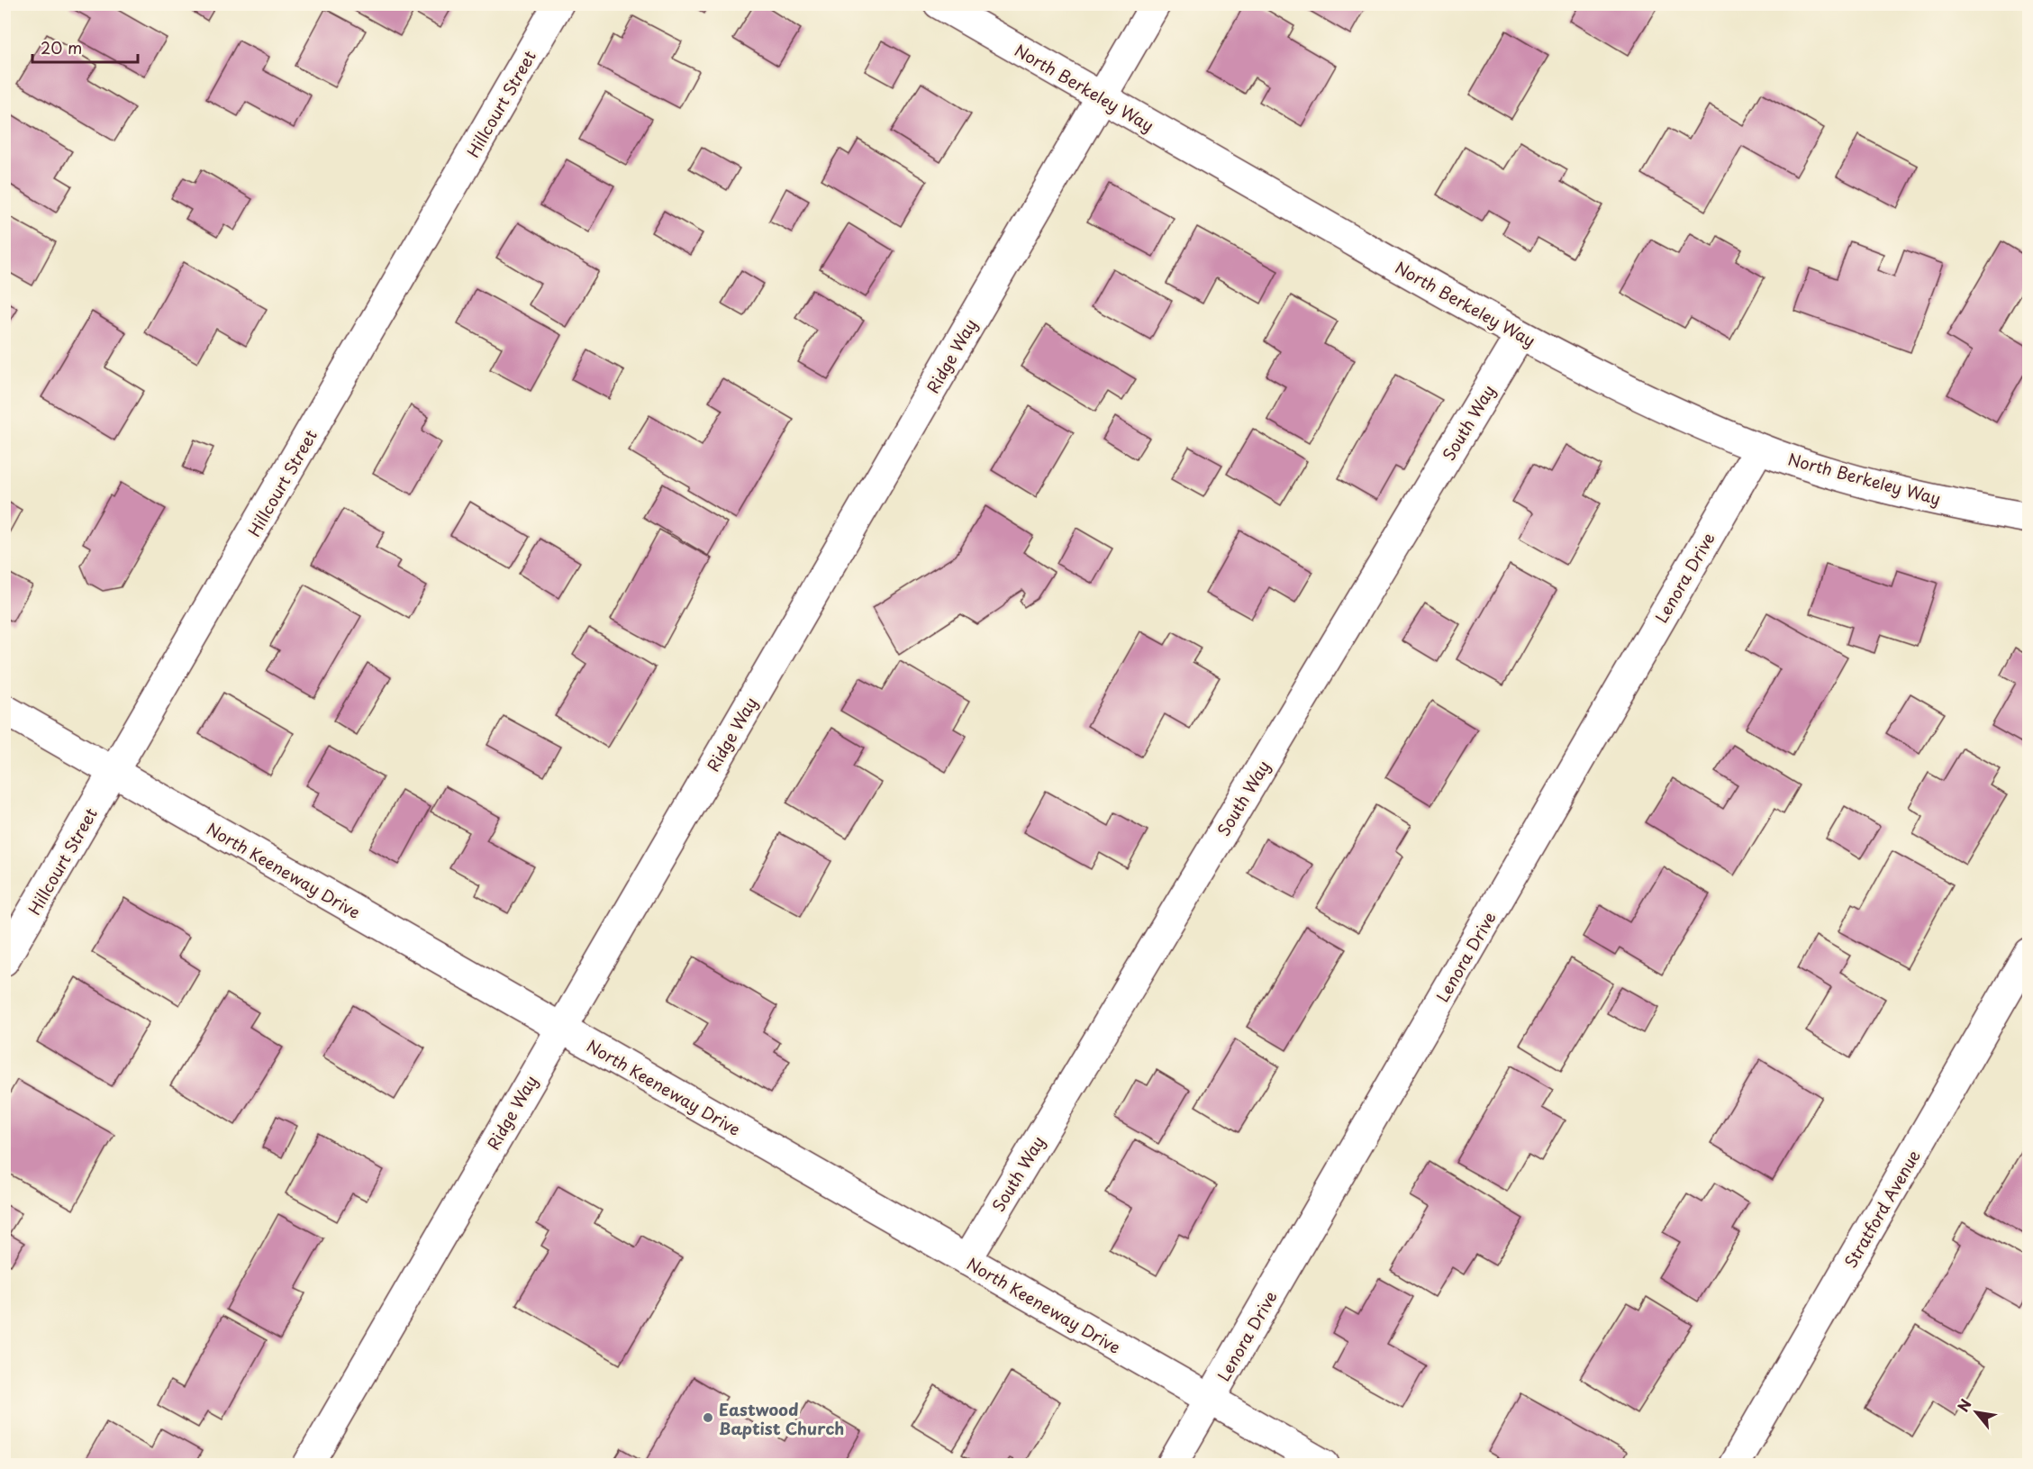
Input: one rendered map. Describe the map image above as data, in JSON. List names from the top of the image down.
{
  "streets": {
    "street": [
      "North Berkeley Way",
      "Hillcourt Street",
      "Ridge Way",
      "South Way",
      "Lenora Drive",
      "North Keeneway Drive",
      "Stratford Avenue"
    ]
  },
  "crossings": [
    ["North Berkeley Way", "Ridge Way"],
    ["North Berkeley Way", "South Way"],
    ["North Berkeley Way", "Lenora Drive"],
    ["Hillcourt Street", "North Keeneway Drive"],
    ["Ridge Way", "North Keeneway Drive"],
    ["South Way", "North Keeneway Drive"],
    ["Lenora Drive", "North Keeneway Drive"]
  ],
  "places": ["Eastwood Baptist Church"],
  "scale_bar": "20 m",
  "north": "top left"
}
